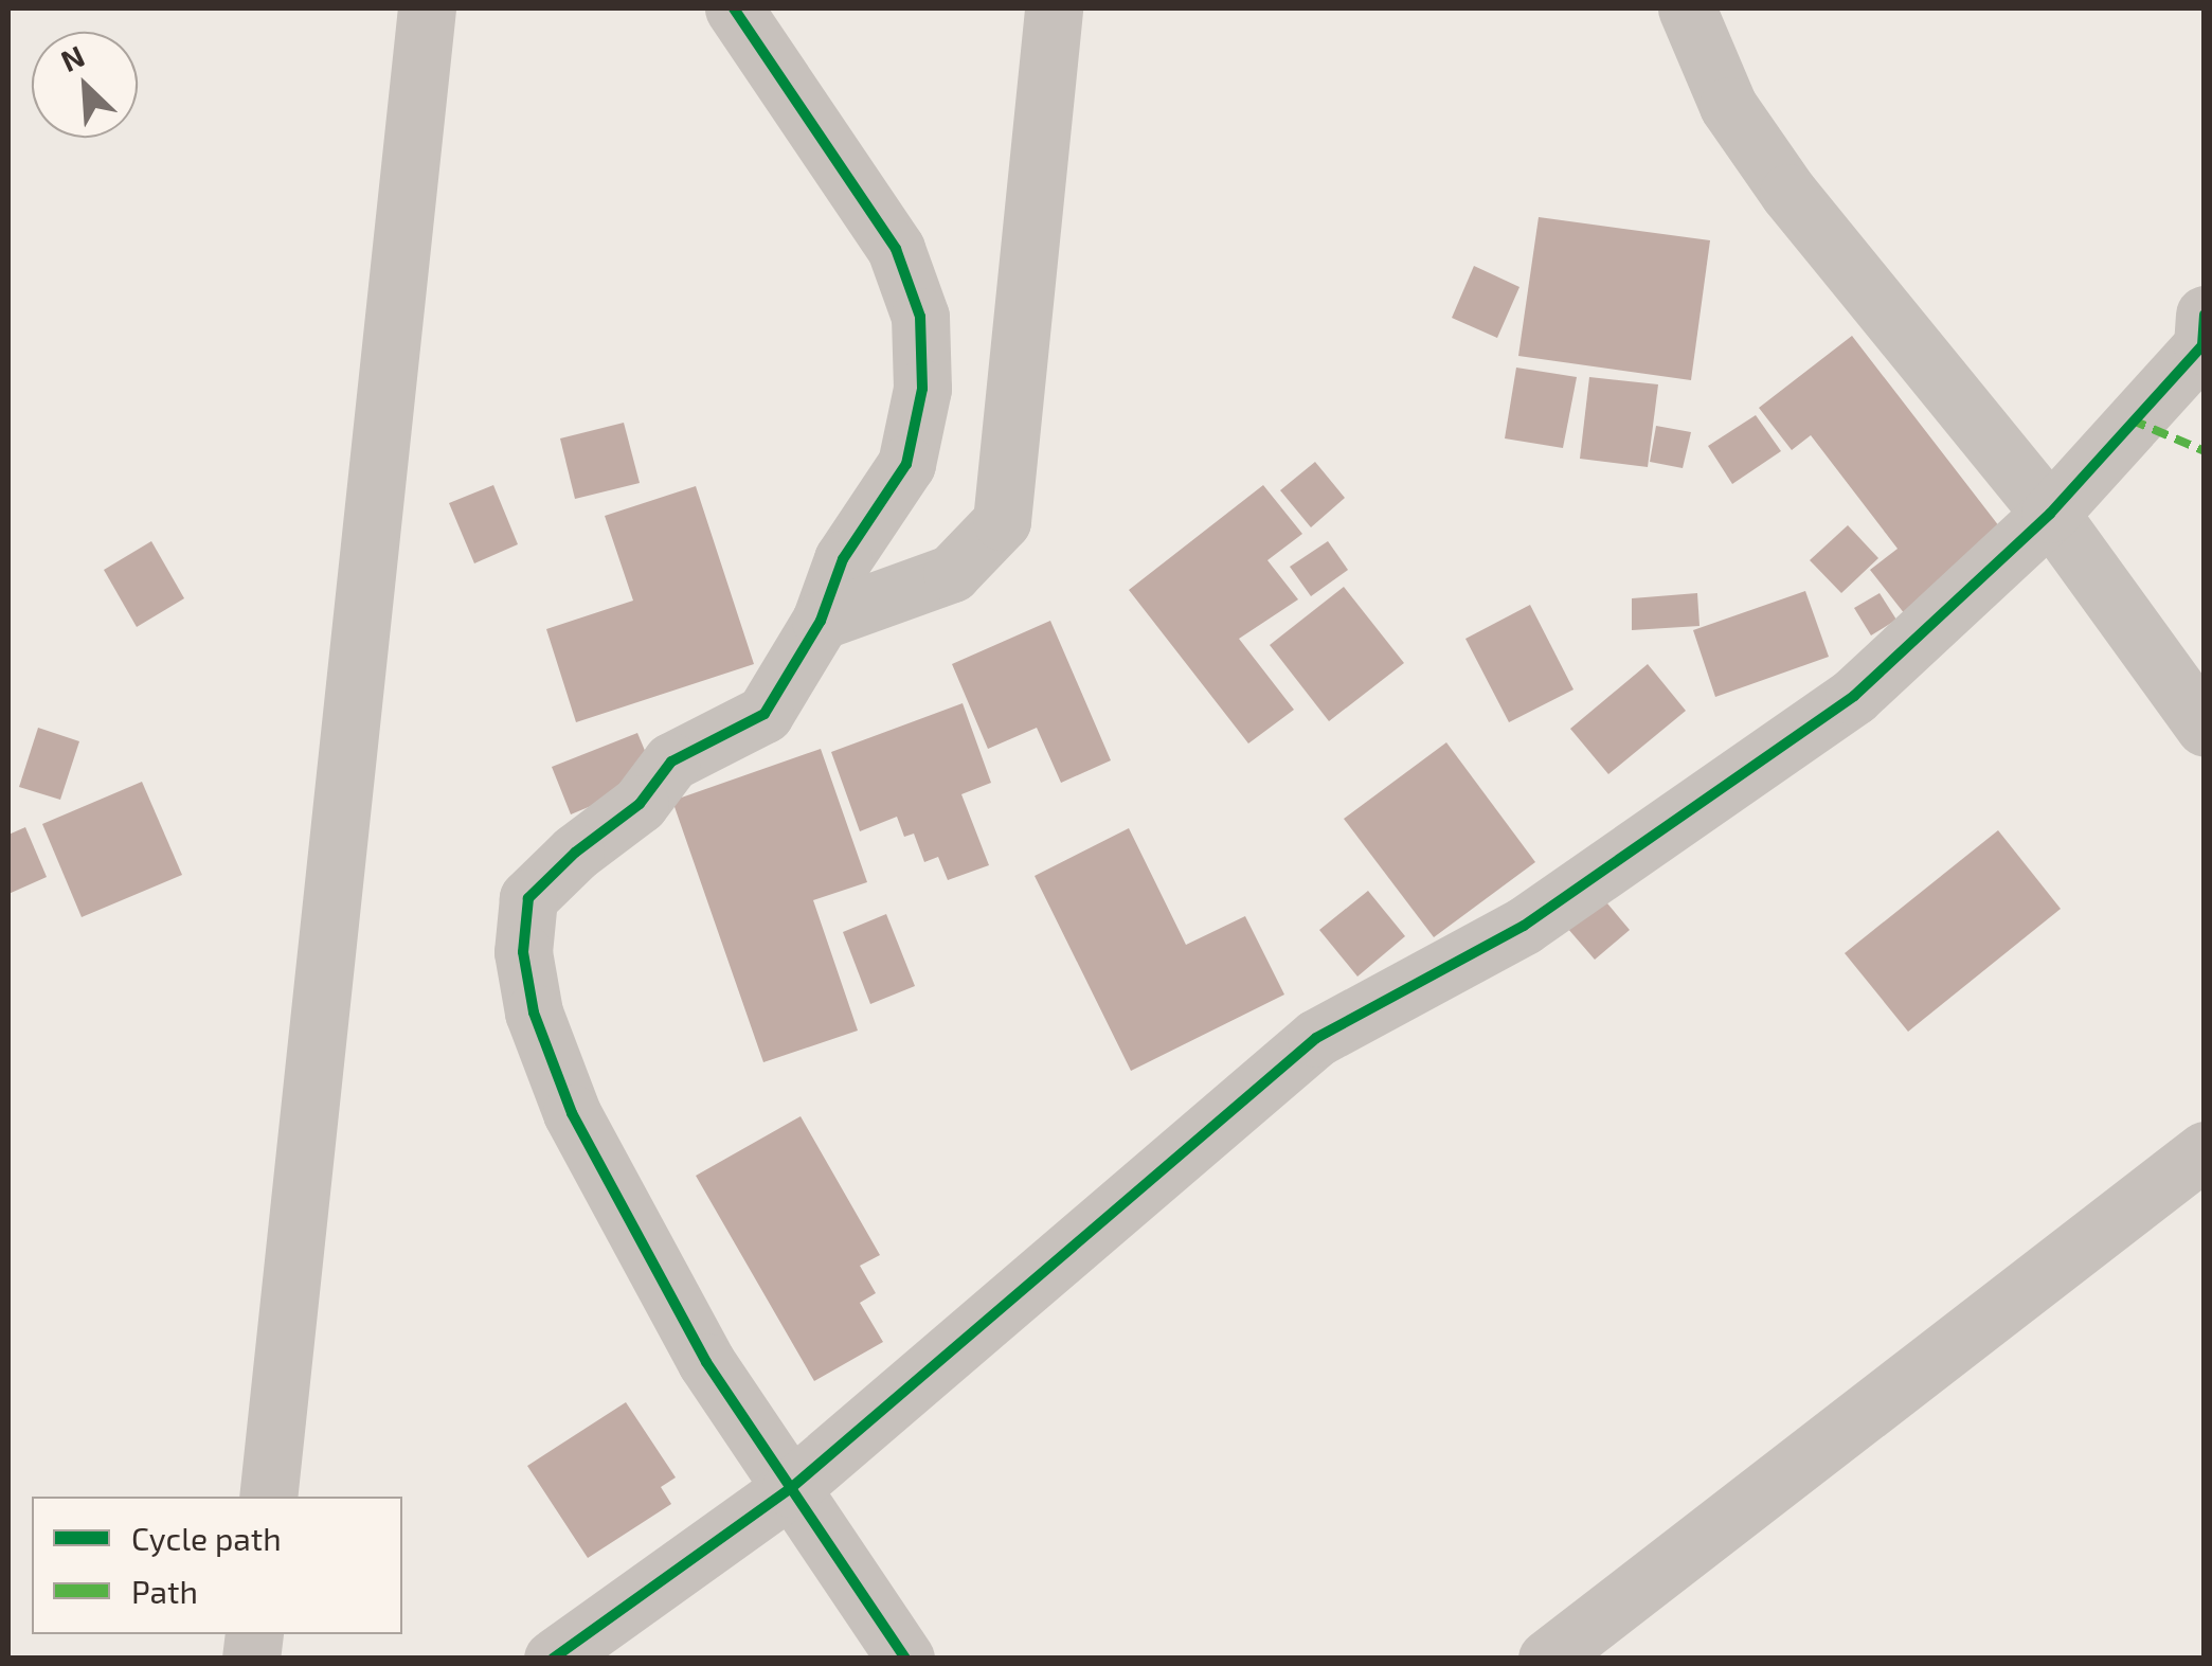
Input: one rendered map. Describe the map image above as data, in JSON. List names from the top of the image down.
{
  "legend": ["Cycle path", "Path"],
  "north": "top left"
}
